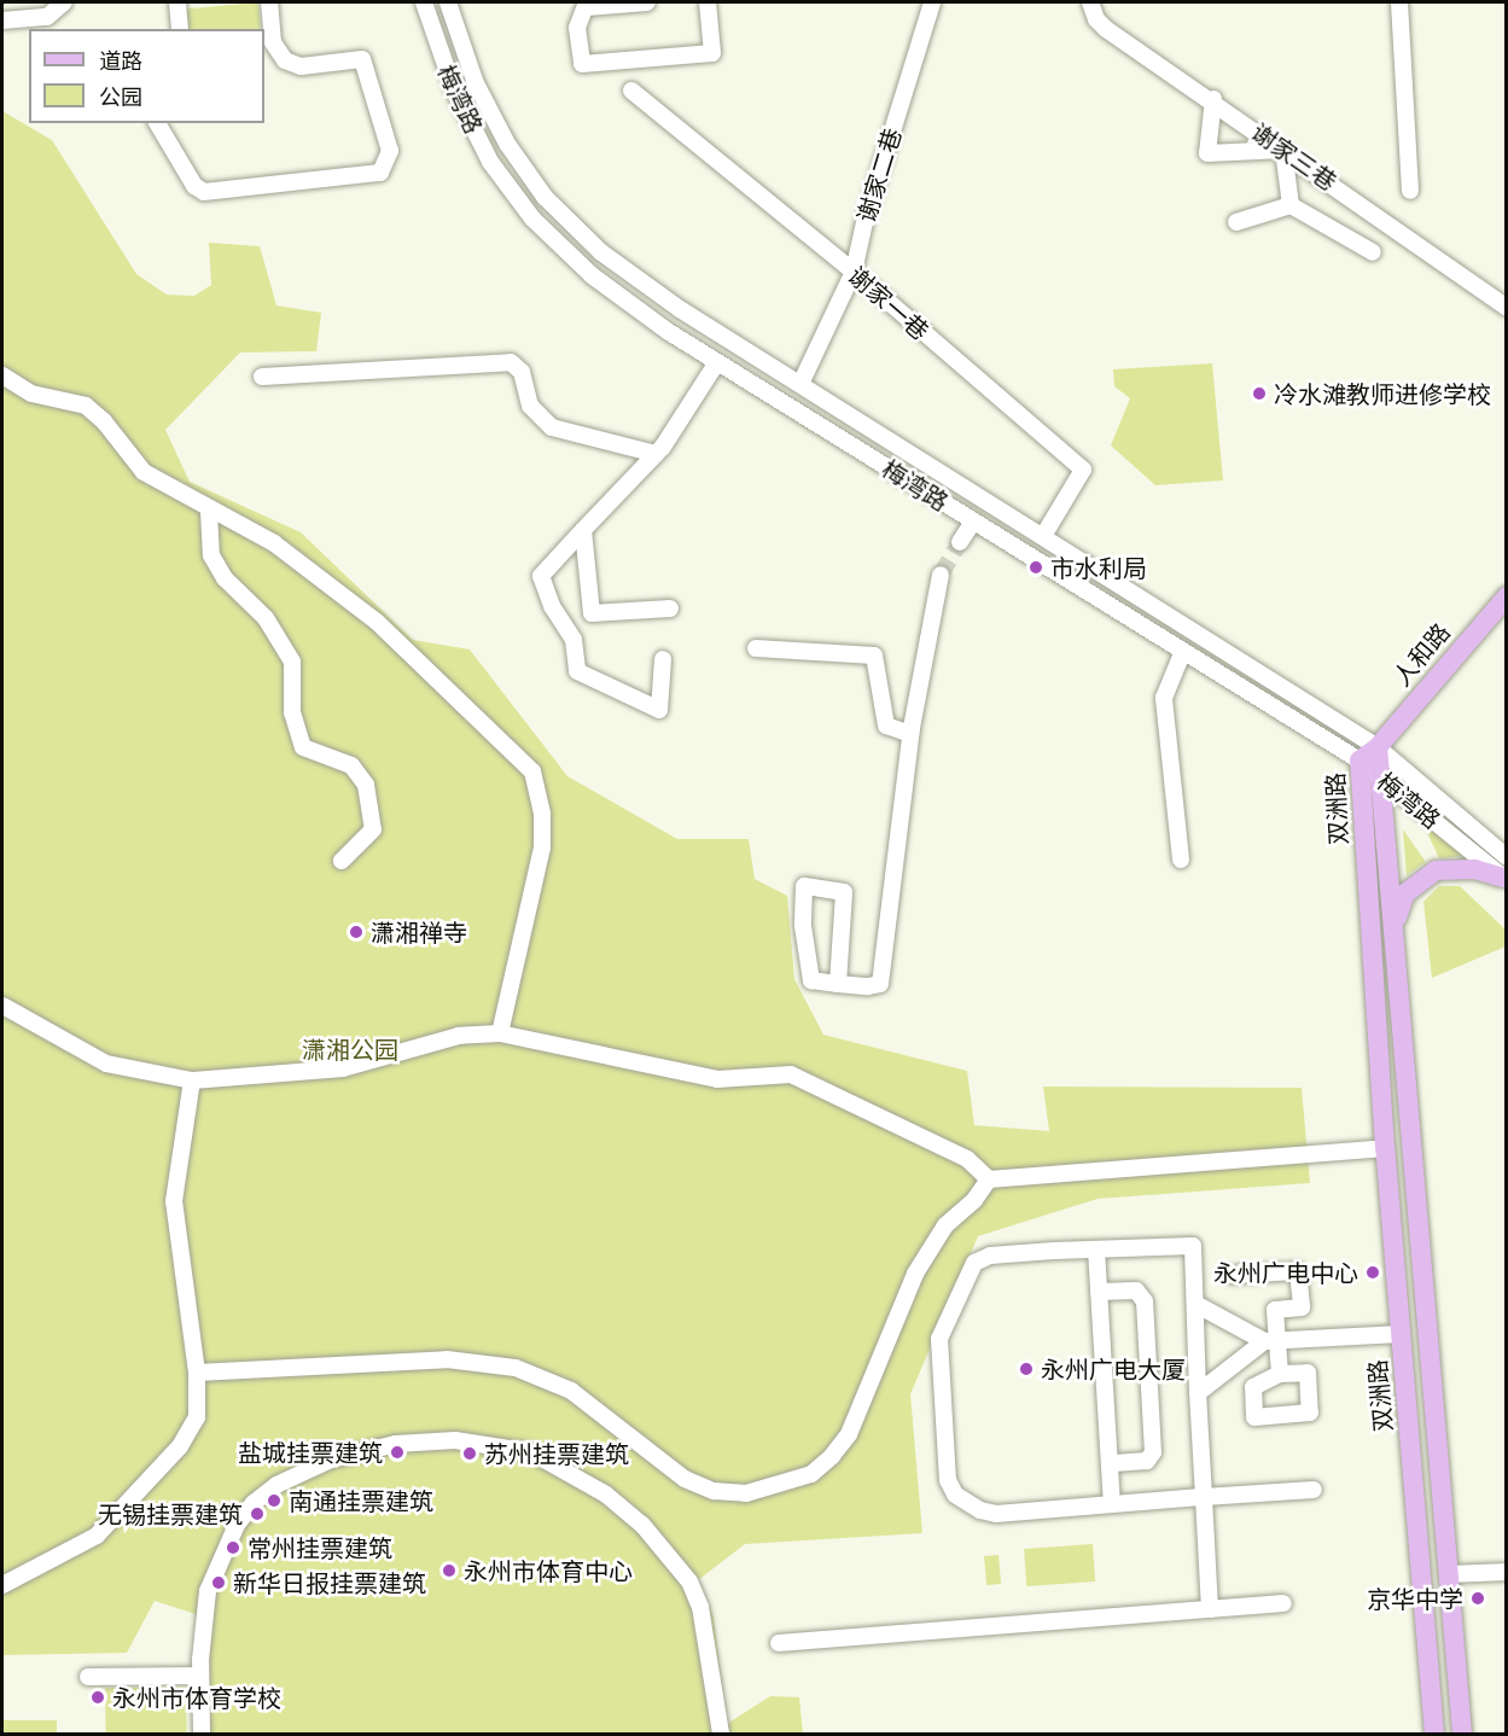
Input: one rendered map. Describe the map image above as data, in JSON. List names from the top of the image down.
{
  "streets": {
    "main road": ["人和路", "双洲路"],
    "street": [
      "梅湾路",
      "谢家三巷",
      "谢家二巷",
      "谢家一巷"
    ]
  },
  "crossings": [
    ["梅湾路", "谢家二巷"],
    ["梅湾路", "谢家一巷"],
    ["梅湾路", "人和路"],
    ["梅湾路", "双洲路"],
    ["谢家二巷", "谢家一巷"],
    ["人和路", "双洲路"]
  ],
  "parks": ["潇湘公园"],
  "places": [
    "冷水滩教师进修学校",
    "市水利局",
    "潇湘禅寺",
    "永州广电中心",
    "永州广电大厦",
    "盐城挂票建筑",
    "苏州挂票建筑",
    "南通挂票建筑",
    "无锡挂票建筑",
    "常州挂票建筑",
    "永州市体育中心",
    "新华日报挂票建筑",
    "京华中学",
    "永州市体育学校"
  ],
  "legend": ["道路", "公园"]
}
